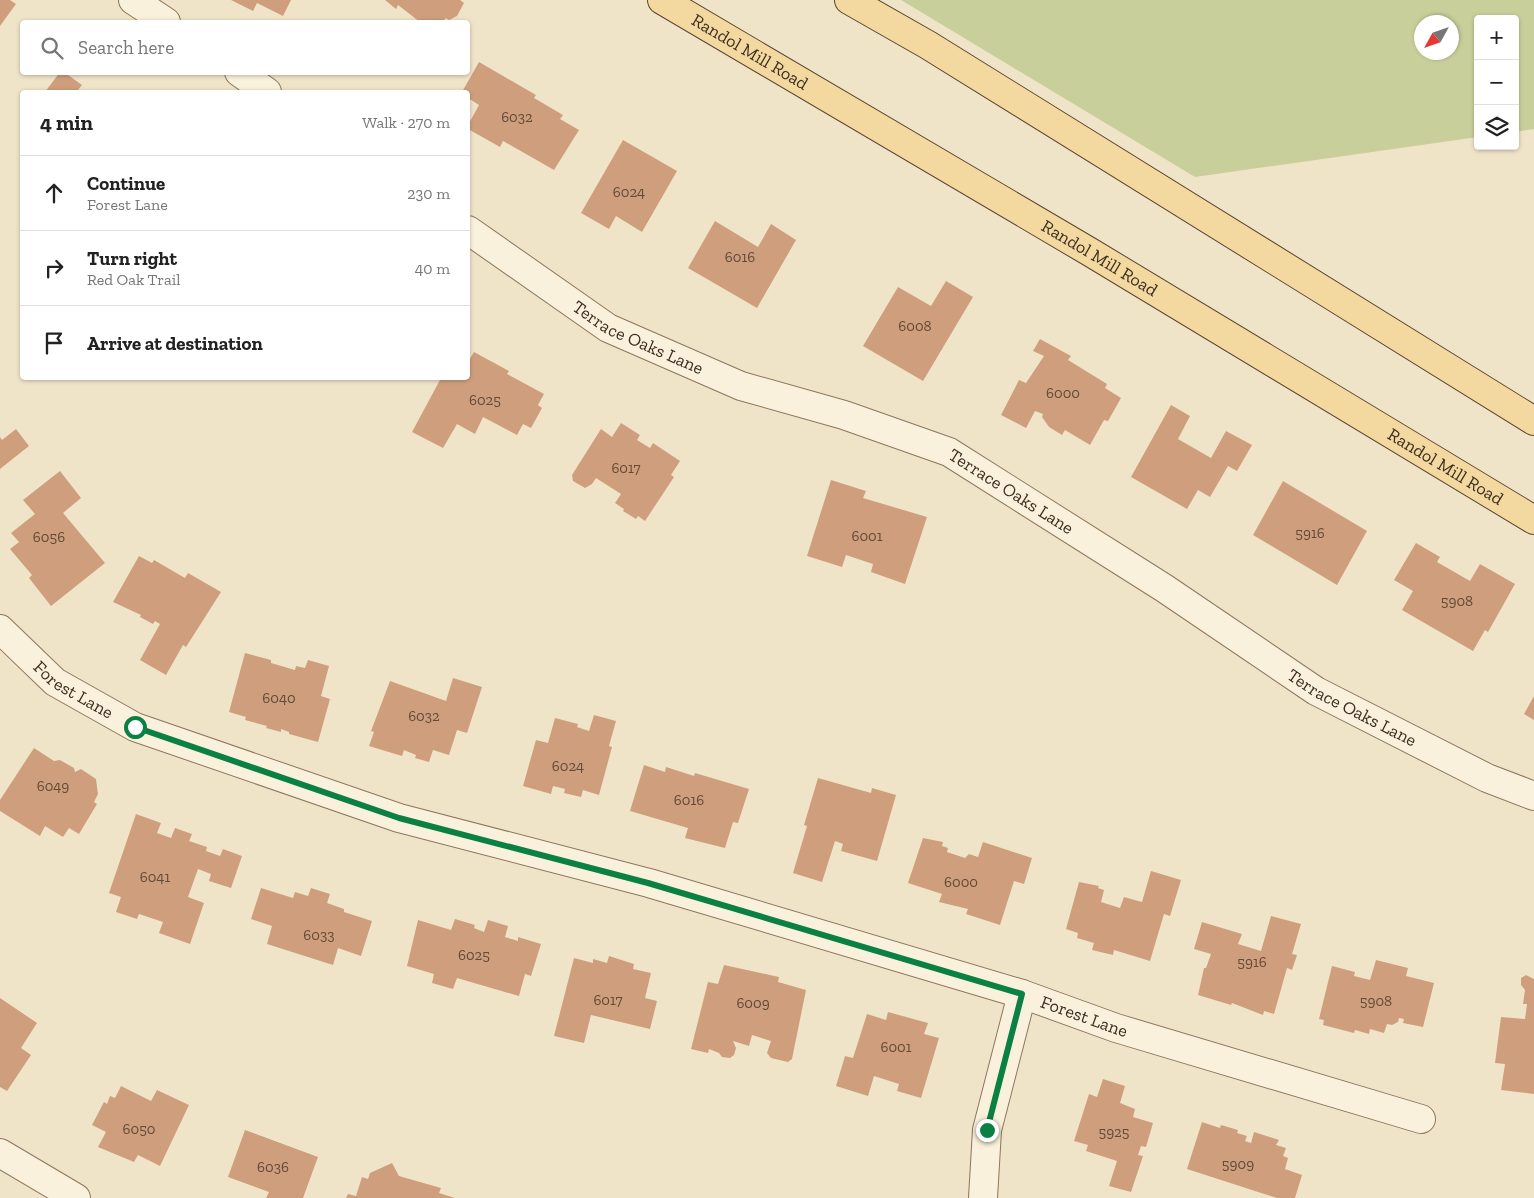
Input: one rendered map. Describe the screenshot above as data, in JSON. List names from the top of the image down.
{
  "streets": {
    "main road": ["Randol Mill Road"],
    "street": ["Terrace Oaks Lane", "Forest Lane"]
  },
  "house_numbers": [
    "6032",
    "6024",
    "6016",
    "6008",
    "6000",
    "6025",
    "6017",
    "5916",
    "6001",
    "6056",
    "5908",
    "6040",
    "6032",
    "6024",
    "6049",
    "6016",
    "6041",
    "6000",
    "6033",
    "6025",
    "5916",
    "6017",
    "5908",
    "6009",
    "6001",
    "6050",
    "5925",
    "5909",
    "6036"
  ],
  "north": "bottom left",
  "page": {
    "map_buttons": ["+", "−"],
    "search": "Search here",
    "heading": ["4 min", "Walk · 270 m"],
    "list": [
      ["Continue", "Forest Lane", "230 m"],
      ["Turn right", "Red Oak Trail", "40 m"],
      "Arrive at destination"
    ]
  }
}
